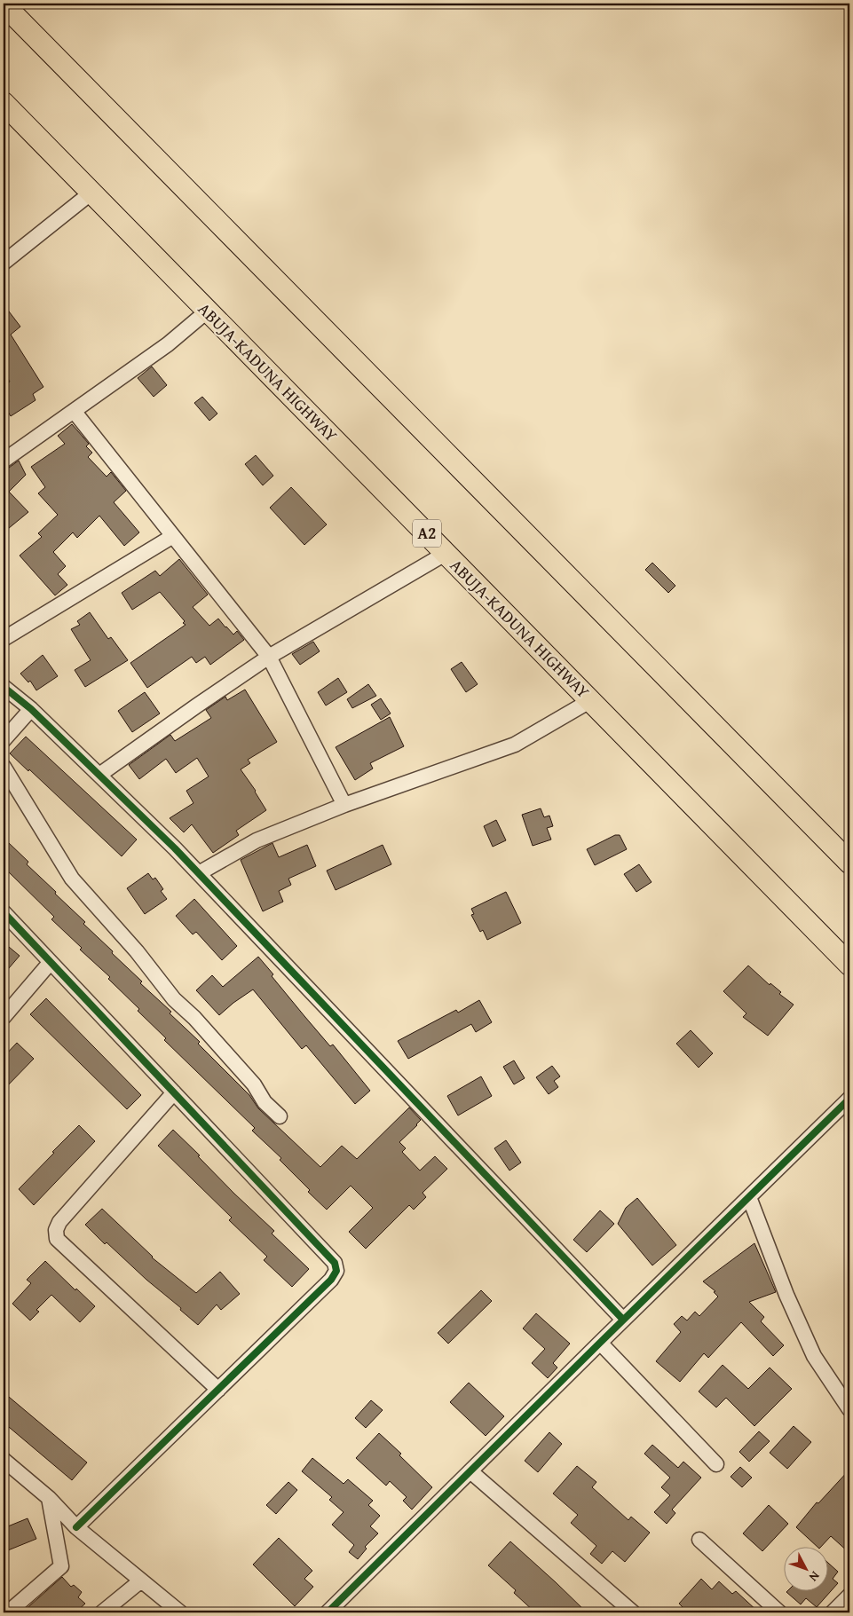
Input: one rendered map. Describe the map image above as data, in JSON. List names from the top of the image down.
{
  "streets": {
    "highway": ["ABUJA-KADUNA HIGHWAY", "A2"]
  },
  "north": "bottom right"
}
